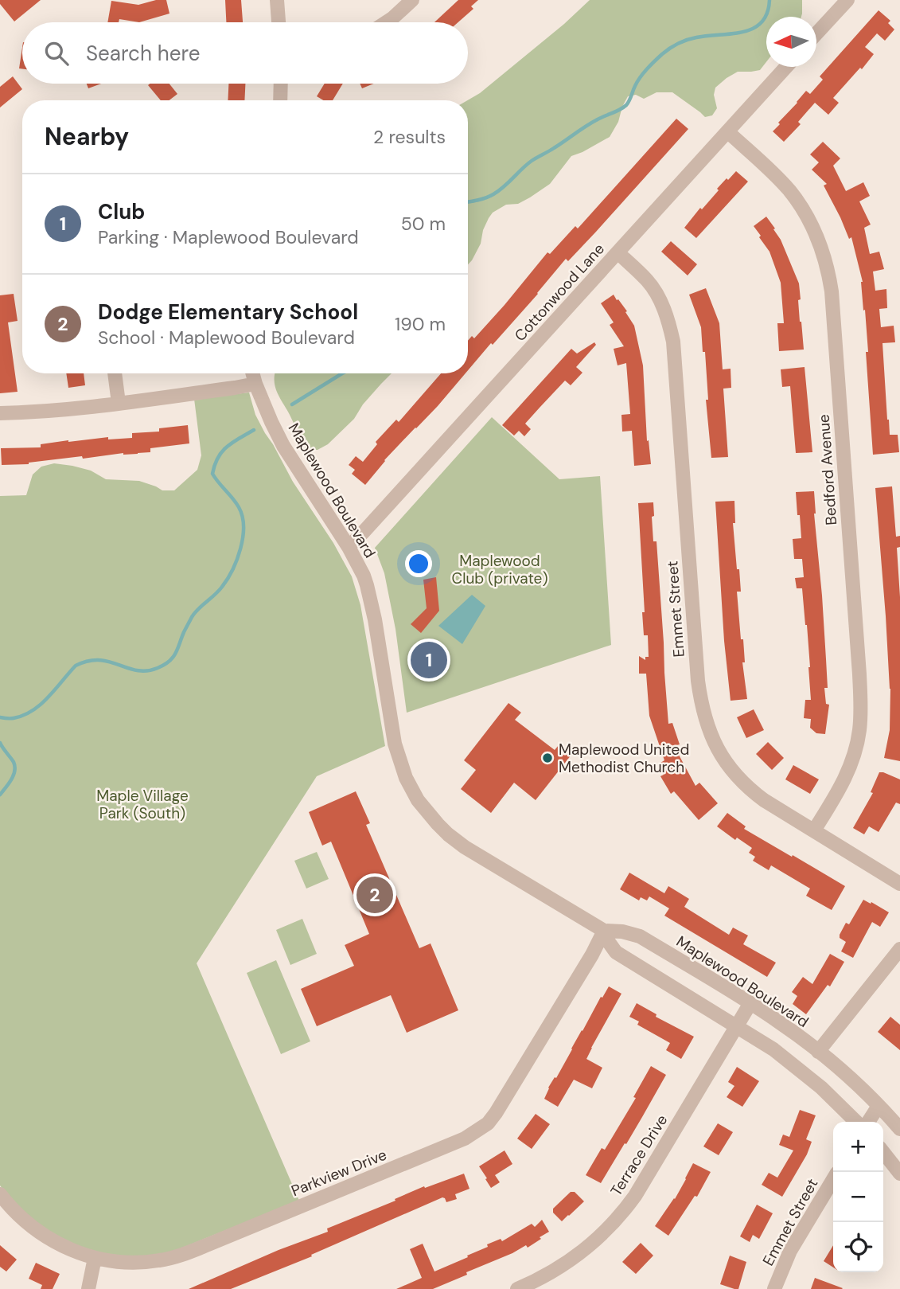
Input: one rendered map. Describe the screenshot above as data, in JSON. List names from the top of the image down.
{
  "streets": {
    "street": [
      "Cottonwood Lane",
      "Bedford Avenue",
      "Maplewood Boulevard",
      "Emmet Street",
      "Terrace Drive",
      "Parkview Drive"
    ]
  },
  "crossings": [
    ["Cottonwood Lane", "Bedford Avenue"],
    ["Cottonwood Lane", "Maplewood Boulevard"],
    ["Cottonwood Lane", "Emmet Street"],
    ["Bedford Avenue", "Emmet Street"],
    ["Maplewood Boulevard", "Terrace Drive"],
    ["Maplewood Boulevard", "Parkview Drive"]
  ],
  "parks": ["Maplewood Club (private)", "Maple Village Park (South)"],
  "places": ["Maplewood United Methodist Church"],
  "north": "left",
  "page": {
    "search": "Search here",
    "heading": ["Nearby", "2 results"],
    "list": [
      {
        "mark": "1",
        "name": "Club",
        "note": "Parking · Maplewood Boulevard",
        "value": "50 m"
      },
      {
        "mark": "2",
        "name": "Dodge Elementary School",
        "note": "School · Maplewood Boulevard",
        "value": "190 m"
      }
    ],
    "pins": ["1", "2"],
    "map_buttons": ["+", "−"]
  }
}
